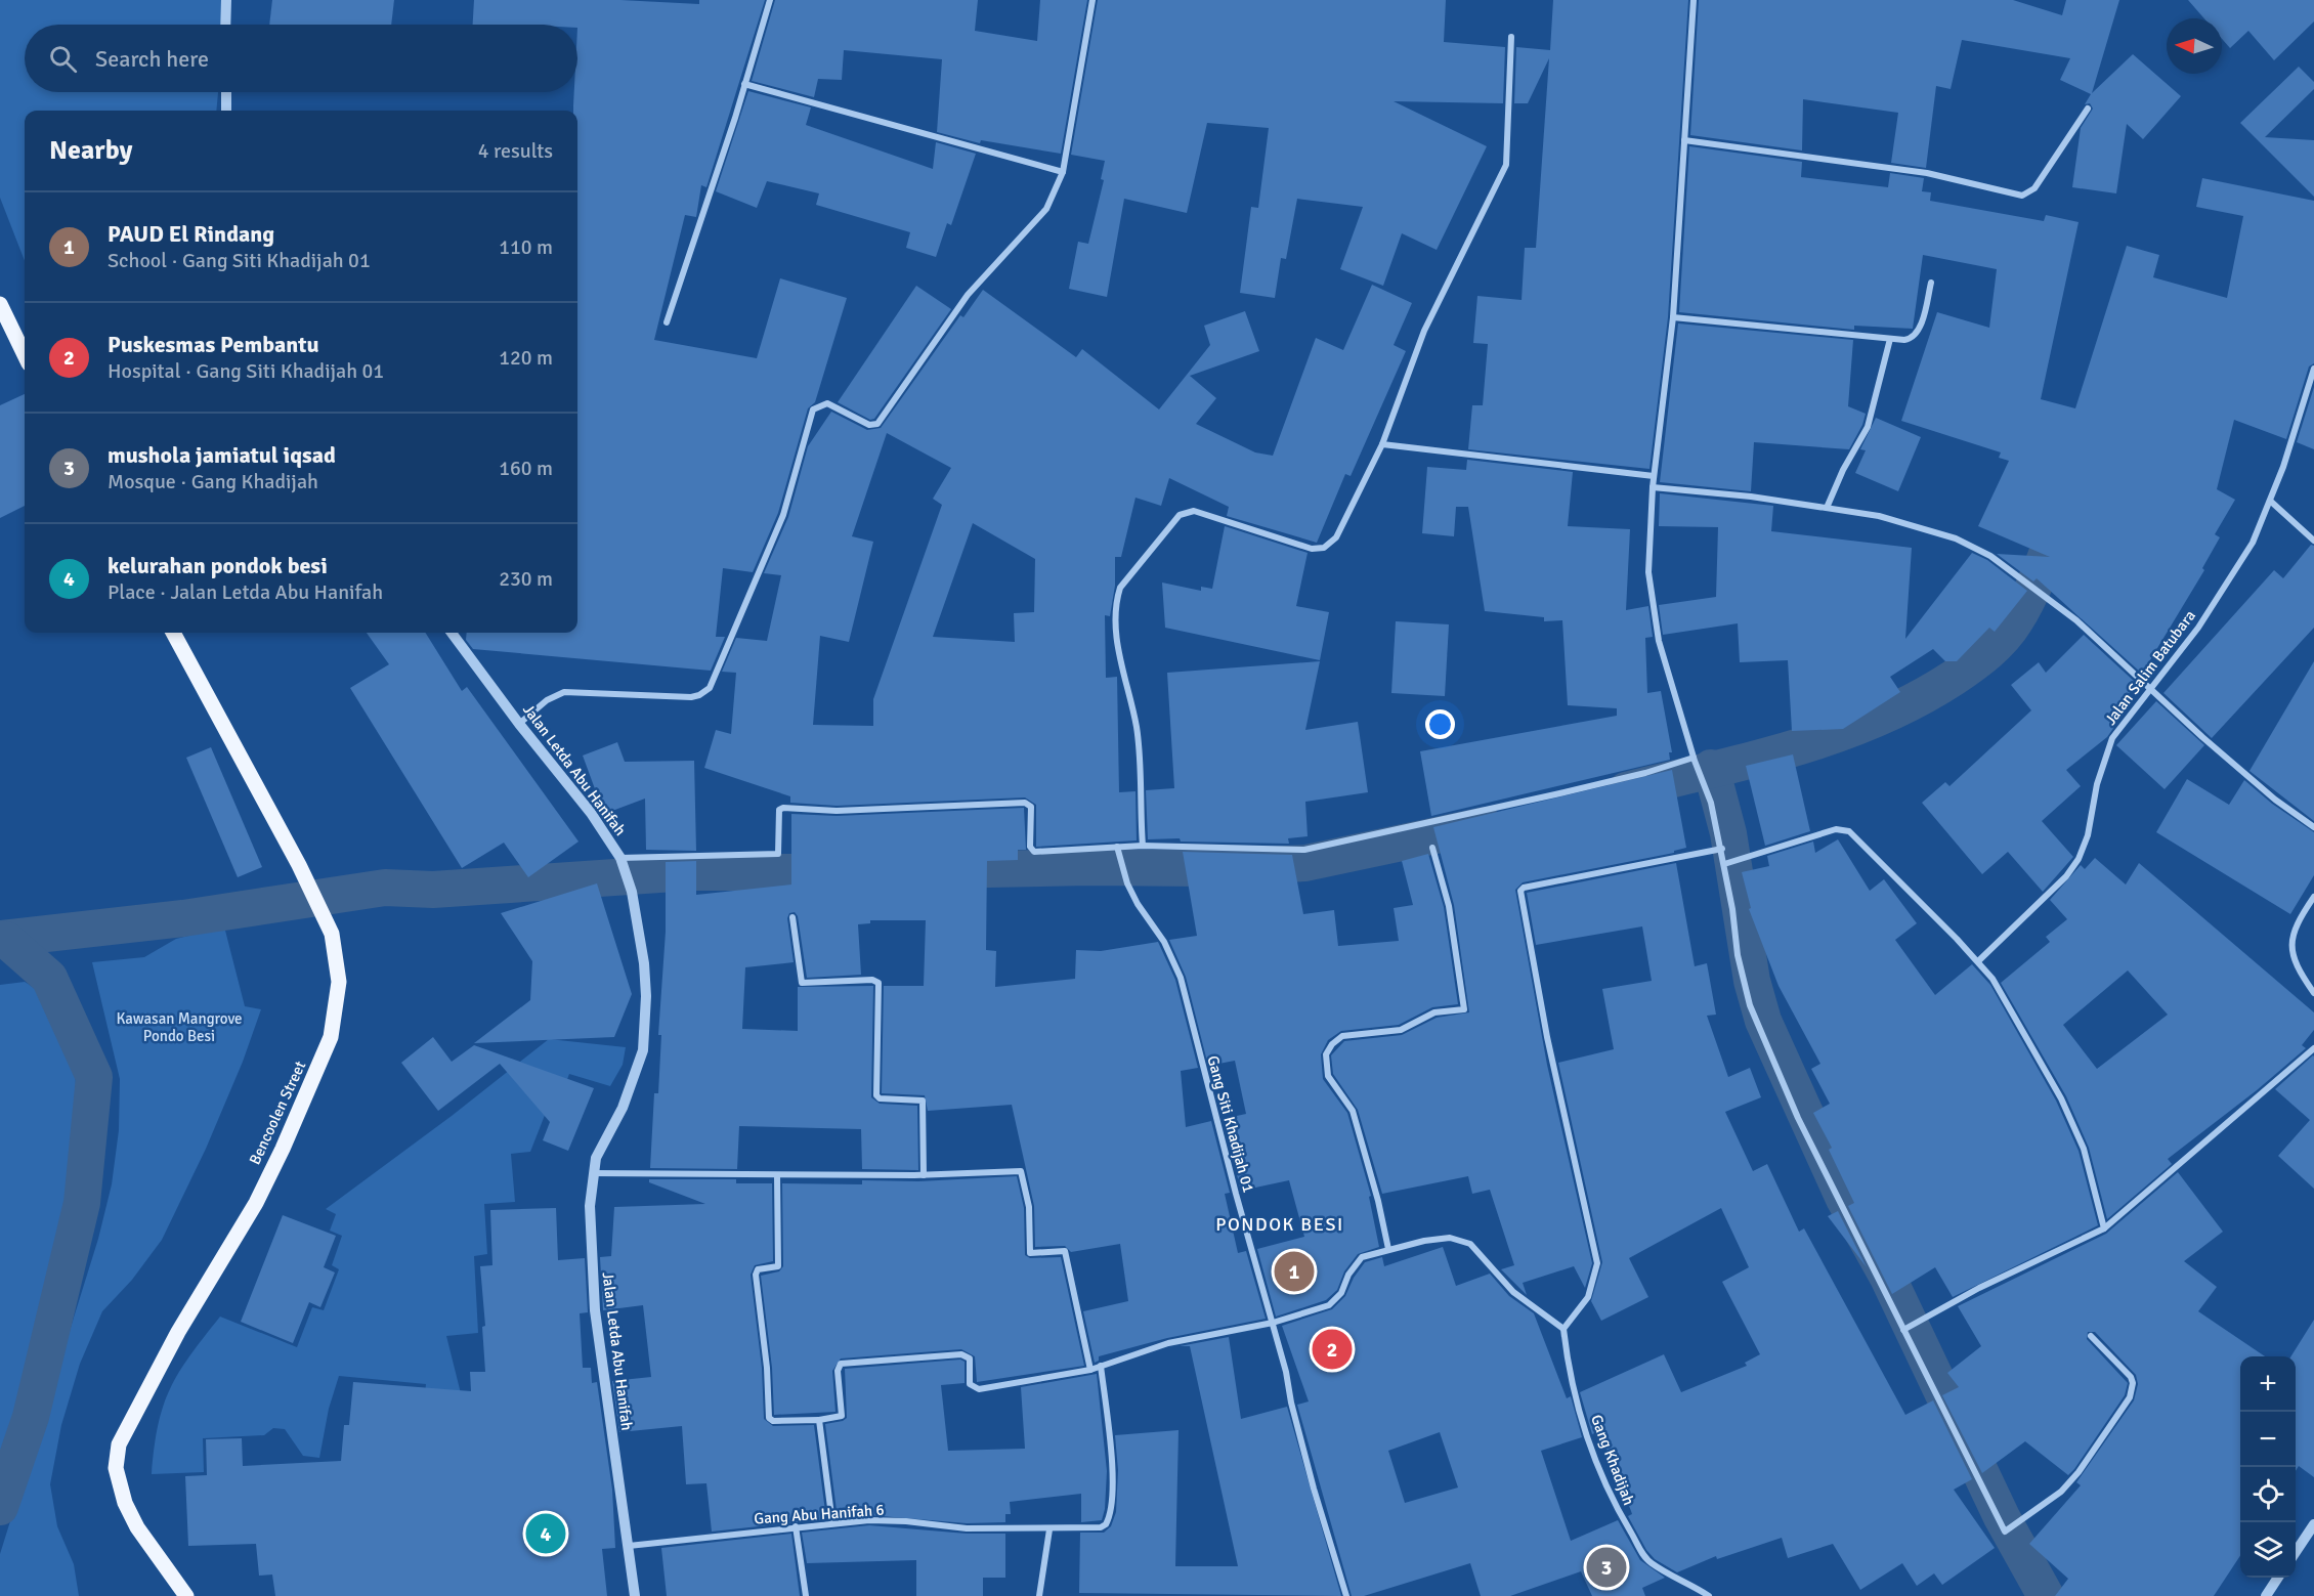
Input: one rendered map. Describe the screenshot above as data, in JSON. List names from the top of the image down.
{
  "streets": {
    "main road": ["Bencoolen Street"],
    "street": [
      "Jalan Salim Batubara",
      "Jalan Letda Abu Hanifah",
      "Gang Siti Khadijah 01",
      "Gang Khadijah",
      "Gang Abu Hanifah 6"
    ]
  },
  "crossings": [
    ["Jalan Letda Abu Hanifah", "Gang Abu Hanifah 6"]
  ],
  "districts": ["PONDOK BESI"],
  "parks": ["Kawasan Mangrove Pondo Besi"],
  "north": "left",
  "page": {
    "search": "Search here",
    "heading": ["Nearby", "4 results"],
    "list": [
      {
        "mark": "1",
        "name": "PAUD El Rindang",
        "note": "School · Gang Siti Khadijah 01",
        "value": "110 m"
      },
      {
        "mark": "2",
        "name": "Puskesmas Pembantu",
        "note": "Hospital · Gang Siti Khadijah 01",
        "value": "120 m"
      },
      {
        "mark": "3",
        "name": "mushola jamiatul iqsad",
        "note": "Mosque · Gang Khadijah",
        "value": "160 m"
      },
      {
        "mark": "4",
        "name": "kelurahan pondok besi",
        "note": "Place · Jalan Letda Abu Hanifah",
        "value": "230 m"
      }
    ],
    "pins": [
      "1",
      "2",
      "4",
      "3"
    ],
    "map_buttons": ["+", "−"]
  }
}
